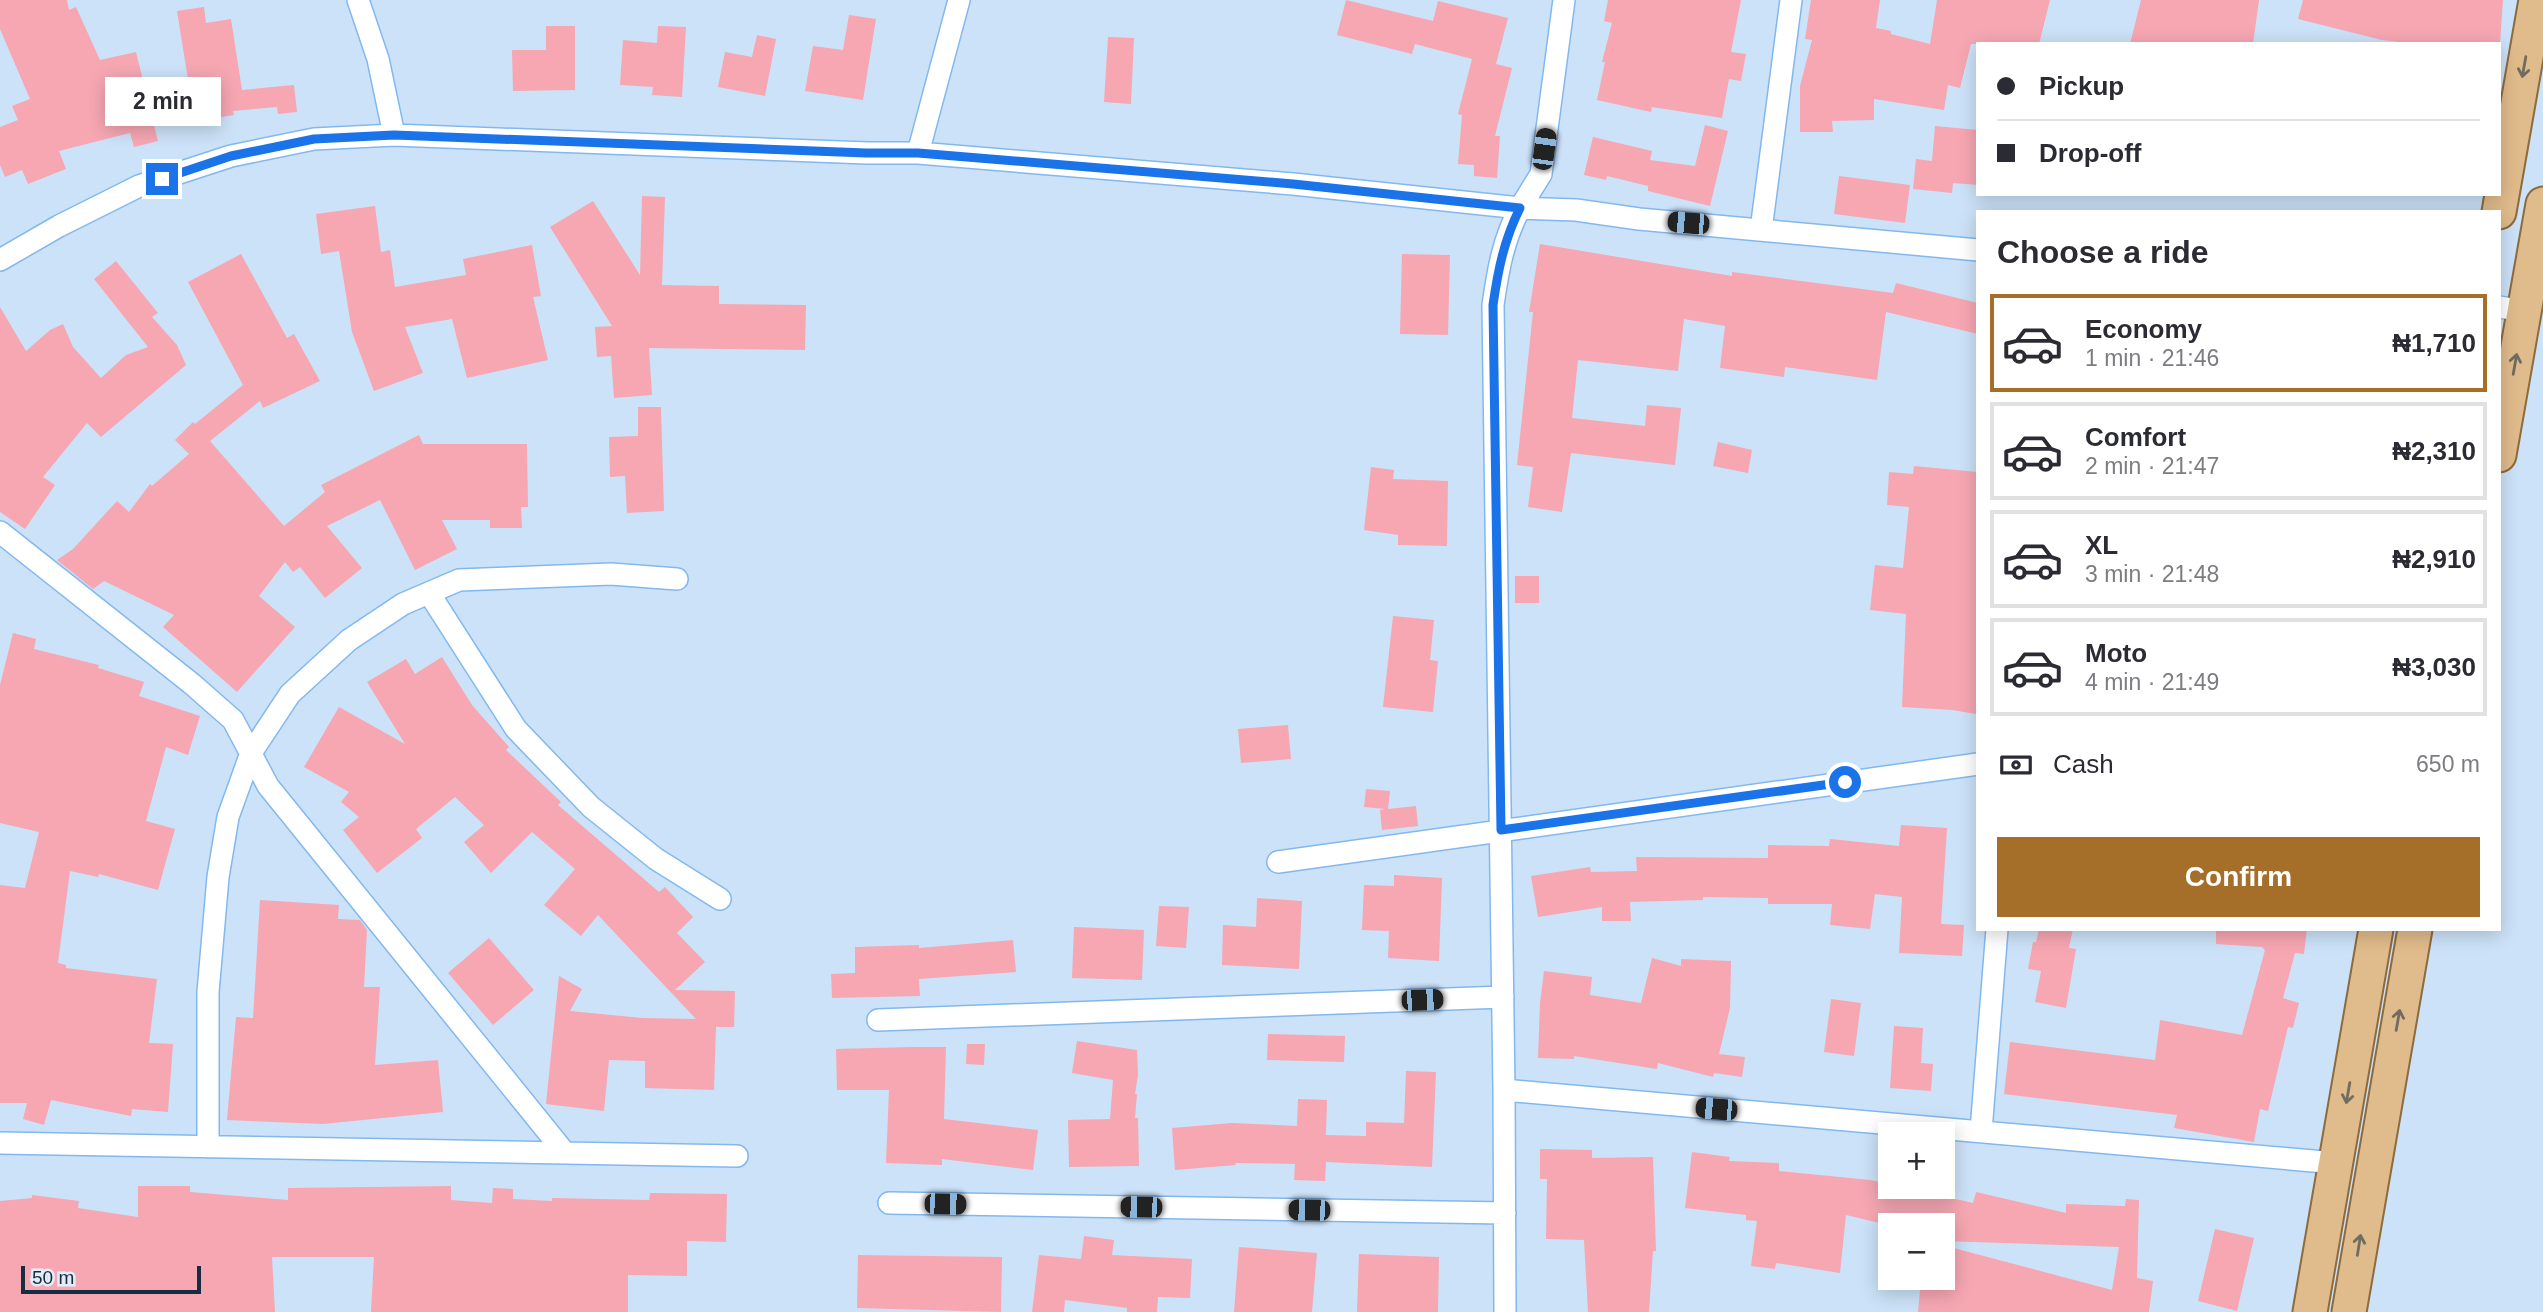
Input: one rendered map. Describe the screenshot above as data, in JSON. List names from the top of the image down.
{
  "scale_bar": "50 m",
  "page": {
    "banner": ["Pickup", "Drop-off"],
    "bubble": "2 min",
    "heading": "Choose a ride",
    "list": [
      {
        "name": "Economy",
        "note": "1 min · 21:46",
        "value": "₦1,710"
      },
      {
        "name": "Comfort",
        "note": "2 min · 21:47",
        "value": "₦2,310"
      },
      {
        "name": "XL",
        "note": "3 min · 21:48",
        "value": "₦2,910"
      },
      {
        "name": "Moto",
        "note": "4 min · 21:49",
        "value": "₦3,030"
      }
    ],
    "pay": ["Cash", "650 m"],
    "buttons": "Confirm",
    "map_buttons": ["+", "−"],
    "scale": "50 m"
  }
}
